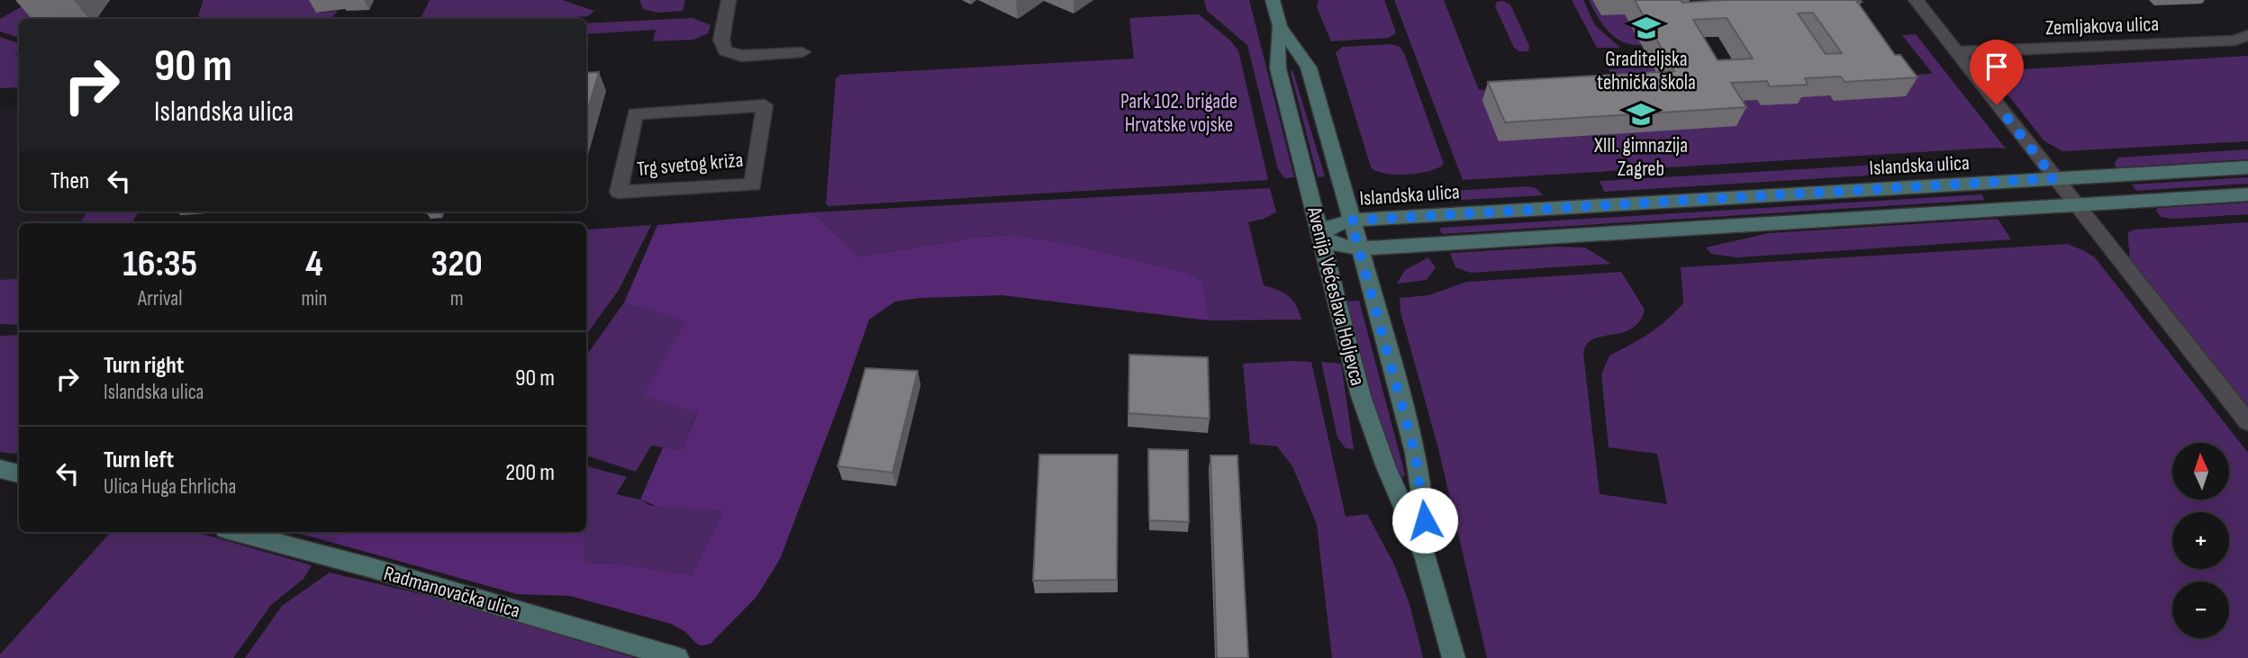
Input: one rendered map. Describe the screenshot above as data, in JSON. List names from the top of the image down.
{
  "streets": {
    "street": [
      "Zemljakova ulica",
      "Trg svetog križa",
      "Islandska ulica",
      "Avenija Većeslava Holjevca",
      "Radmanovačka ulica"
    ]
  },
  "crossings": [
    ["Islandska ulica", "Avenija Većeslava Holjevca"]
  ],
  "parks": ["Park 102. brigade Hrvatske vojske"],
  "places": {
    "school or university": ["Graditeljska tehnička škola", "XIII. gimnazija Zagreb"]
  },
  "north": "top",
  "page": {
    "turn": ["90 m", "Islandska ulica"],
    "then": "Then",
    "eta": [
      "16:35",
      "Arrival",
      "4",
      "min",
      "320",
      "m"
    ],
    "list": [
      {
        "name": "Turn right",
        "note": "Islandska ulica",
        "value": "90 m"
      },
      {
        "name": "Turn left",
        "note": "Ulica Huga Ehrlicha",
        "value": "200 m"
      }
    ],
    "map_buttons": ["+", "−"]
  }
}
